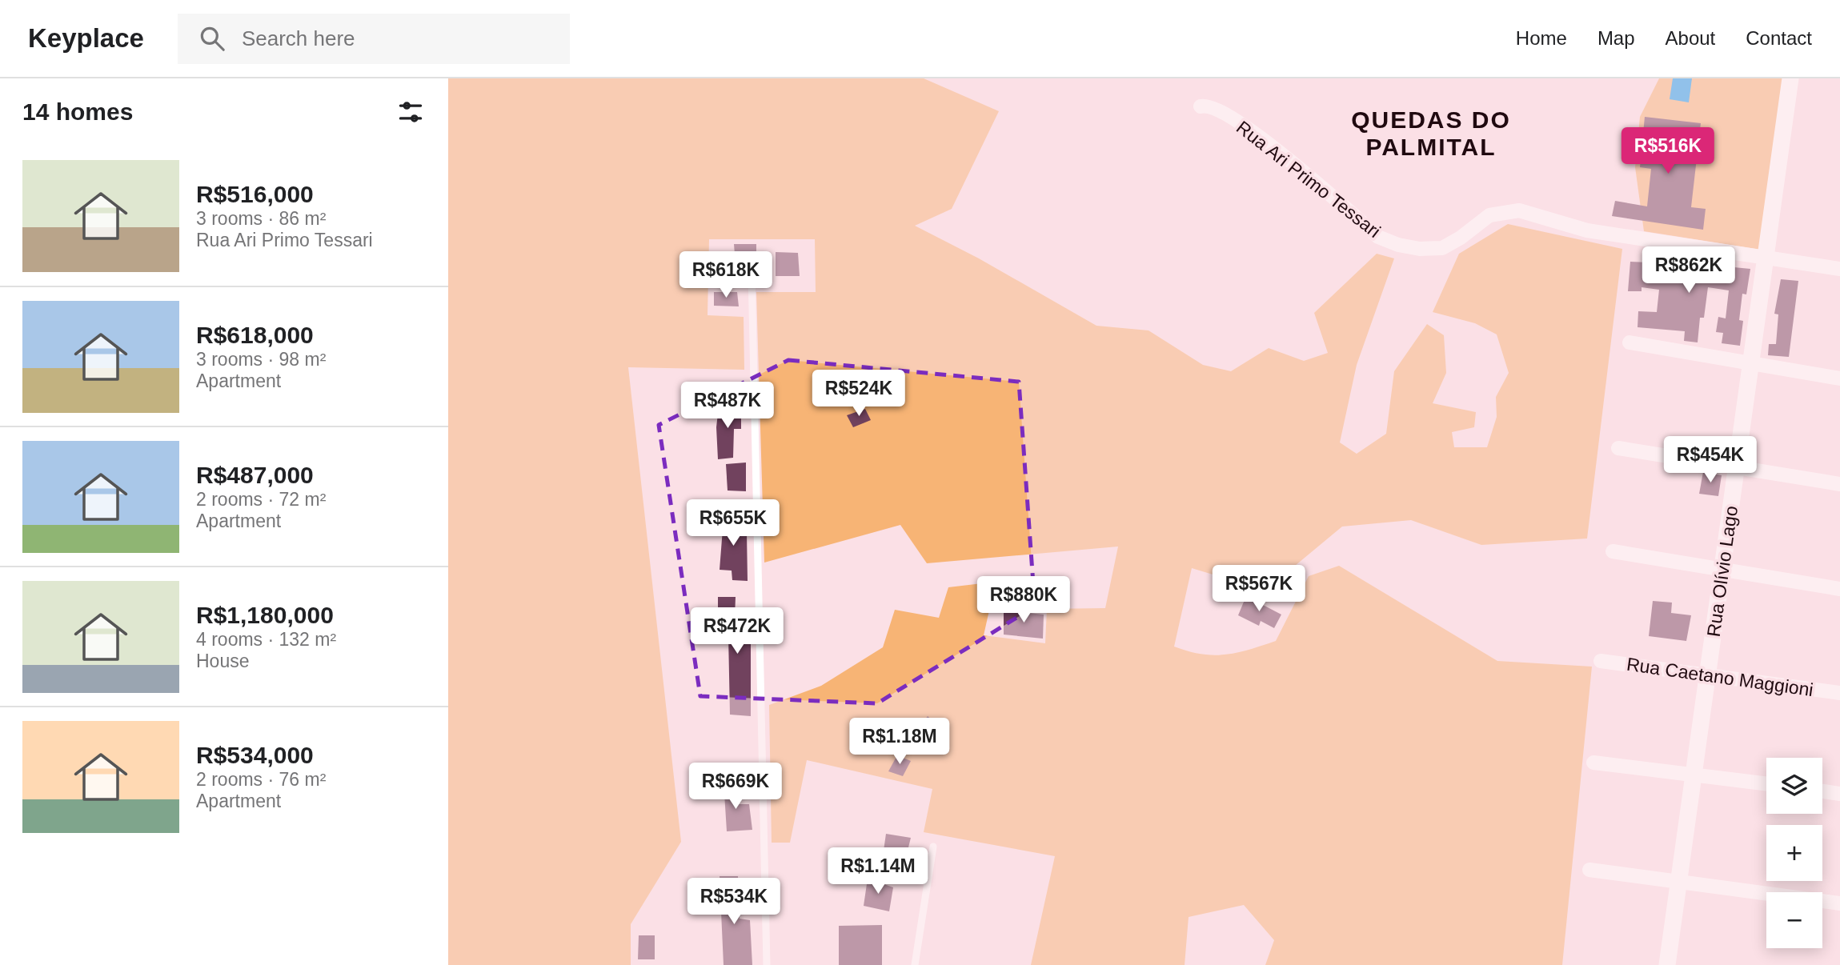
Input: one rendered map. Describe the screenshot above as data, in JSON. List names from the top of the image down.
{
  "streets": {
    "street": ["Rua Ari Primo Tessari", "Rua Olívio Lago", "Rua Caetano Maggioni"]
  },
  "crossings": [
    ["Rua Ari Primo Tessari", "Rua Olívio Lago"],
    ["Rua Olívio Lago", "Rua Caetano Maggioni"]
  ],
  "districts": ["QUEDAS DO PALMITAL"],
  "page": {
    "header": "Keyplace",
    "search": "Search here",
    "nav": [
      "Home",
      "Map",
      "About",
      "Contact"
    ],
    "heading": "14 homes",
    "price": [
      "R$516K",
      "R$862K",
      "R$618K",
      "R$524K",
      "R$487K",
      "R$454K",
      "R$655K",
      "R$567K",
      "R$880K",
      "R$472K",
      "R$1.18M",
      "R$669K",
      "R$1.14M",
      "R$534K"
    ],
    "list": [
      {
        "name": "R$516,000",
        "note": "3 rooms · 86 m² · Rua Ari Primo Tessari"
      },
      {
        "name": "R$618,000",
        "note": "3 rooms · 98 m² · Apartment"
      },
      {
        "name": "R$487,000",
        "note": "2 rooms · 72 m² · Apartment"
      },
      {
        "name": "R$1,180,000",
        "note": "4 rooms · 132 m² · House"
      },
      {
        "name": "R$534,000",
        "note": "2 rooms · 76 m² · Apartment"
      }
    ],
    "map_buttons": ["+", "−"]
  }
}
